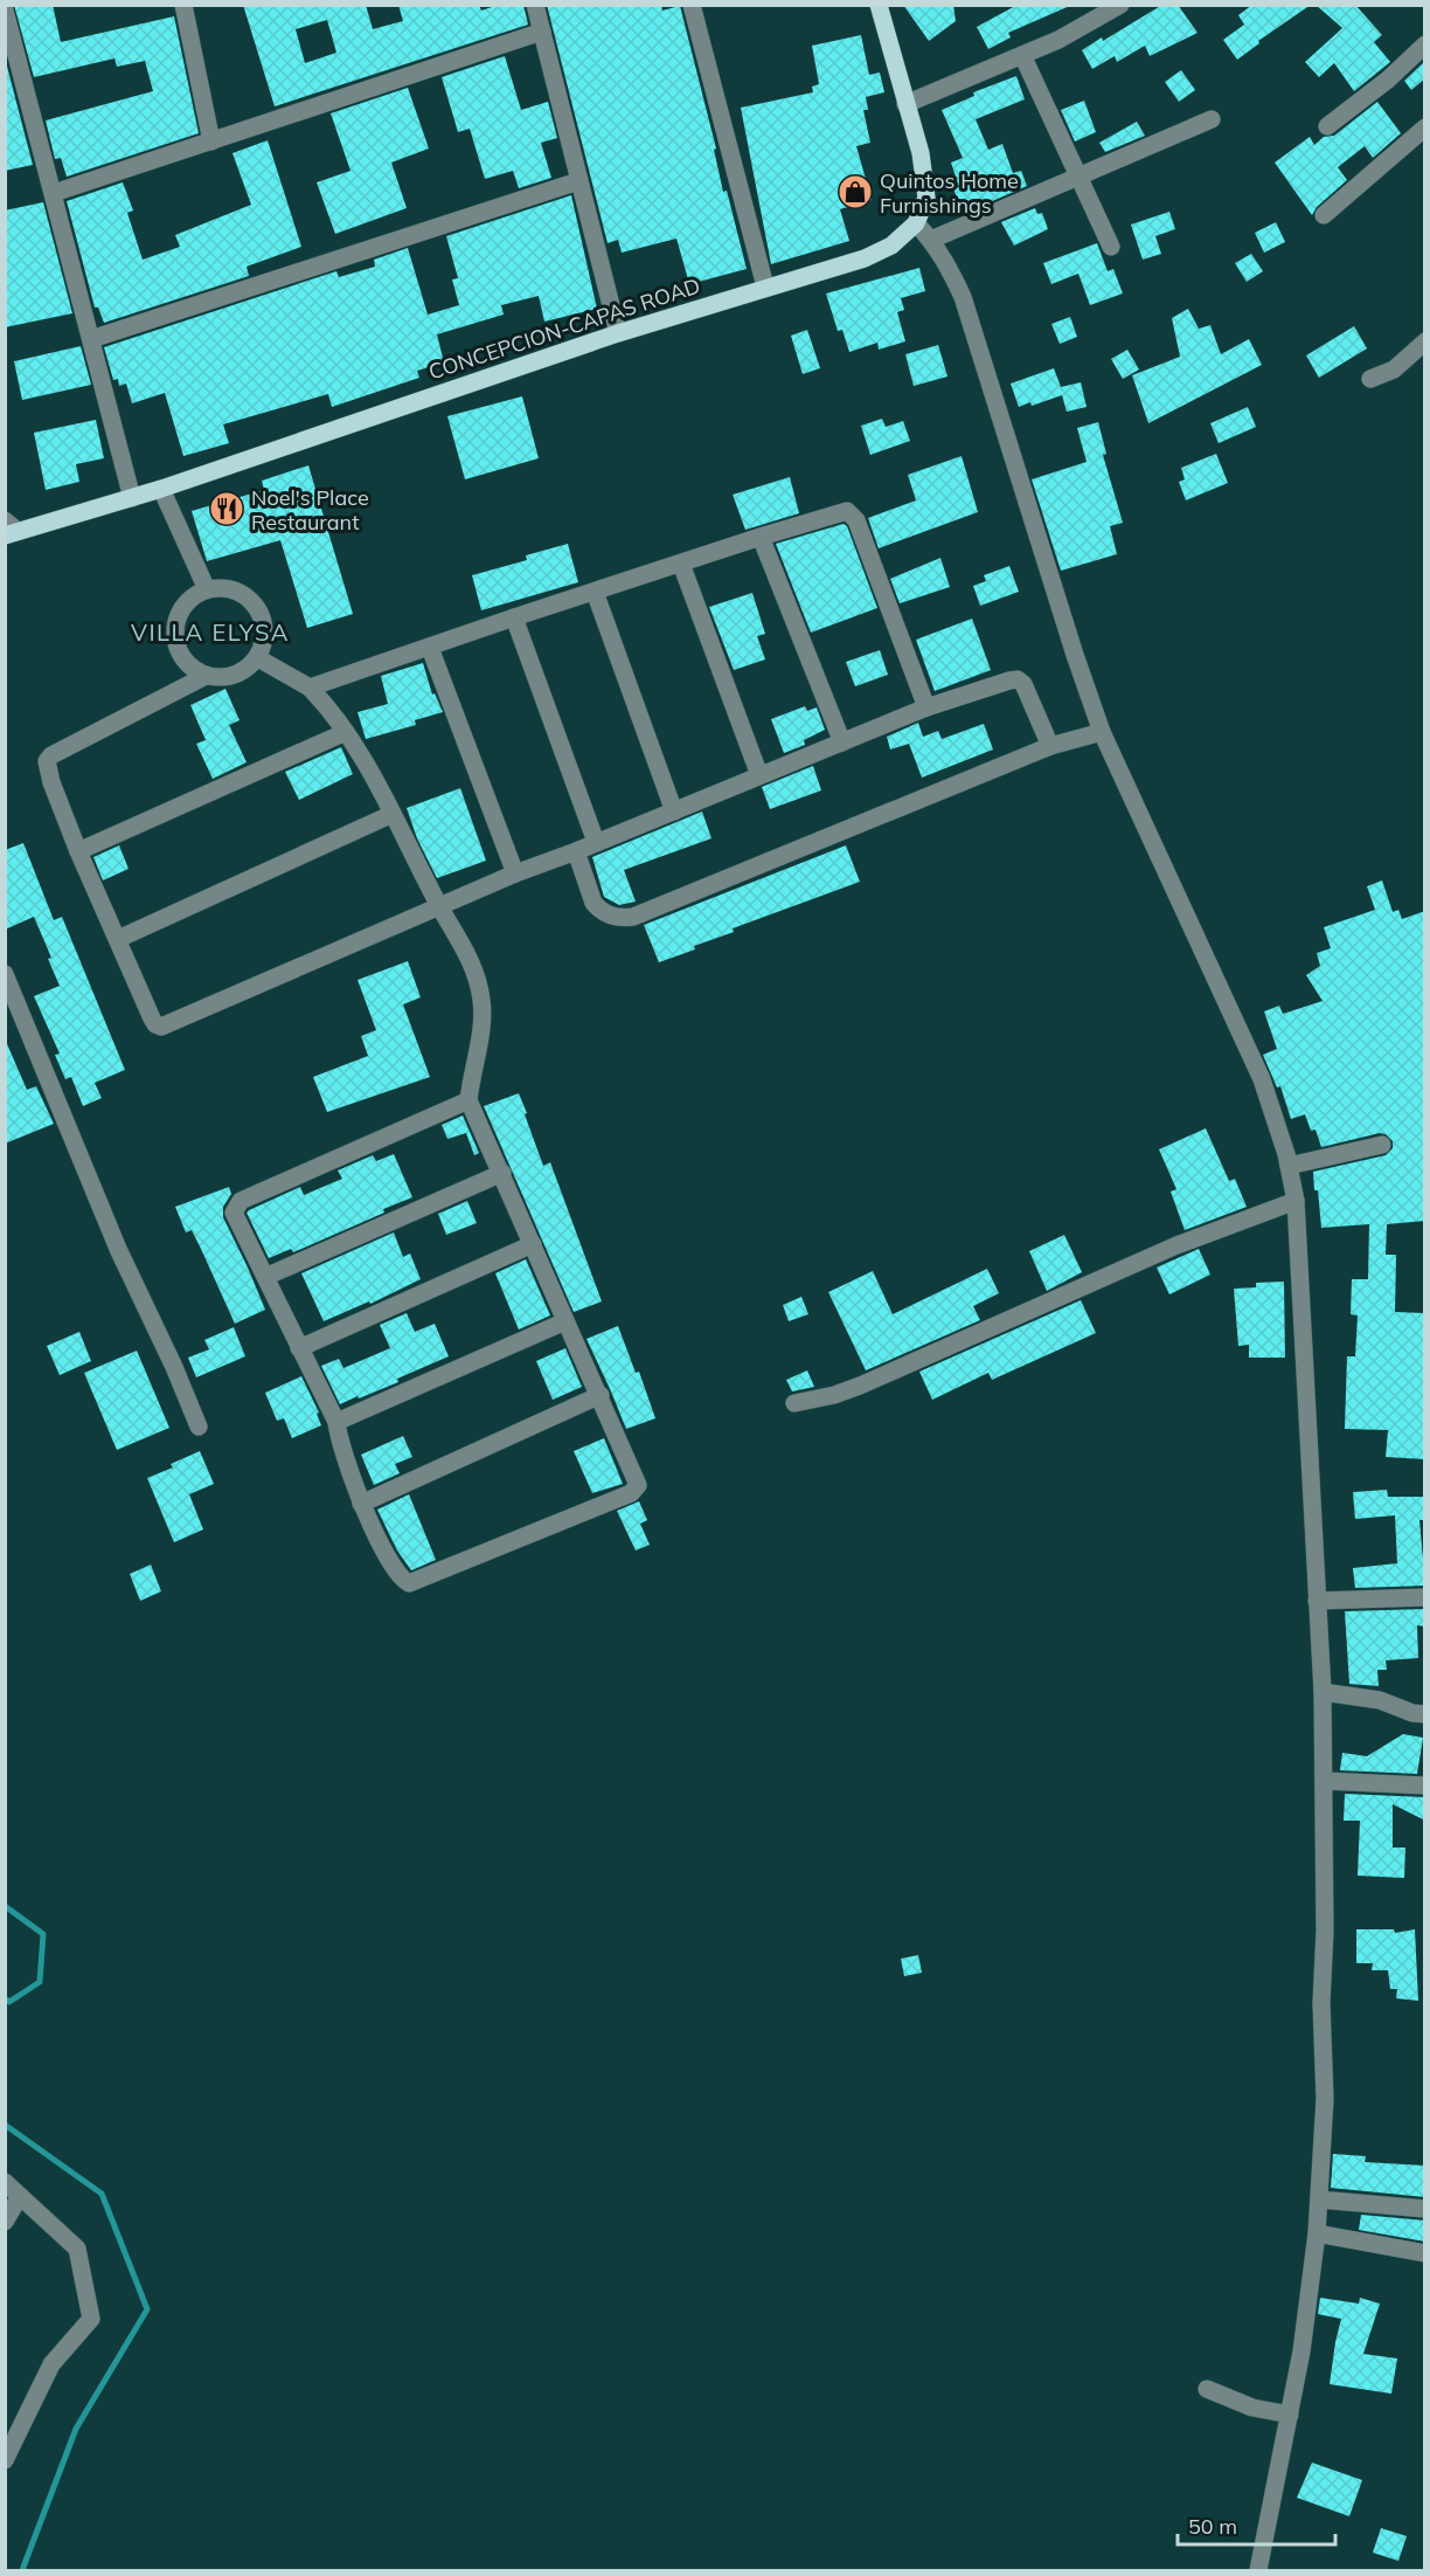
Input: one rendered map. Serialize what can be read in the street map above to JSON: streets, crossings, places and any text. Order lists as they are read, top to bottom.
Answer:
{
  "streets": {
    "main road": ["CONCEPCION-CAPAS ROAD"]
  },
  "districts": ["VILLA ELYSA"],
  "places": {
    "shop": ["Quintos Home Furnishings"],
    "restaurant": ["Noel's Place Restaurant"]
  },
  "scale_bar": "50 m"
}
